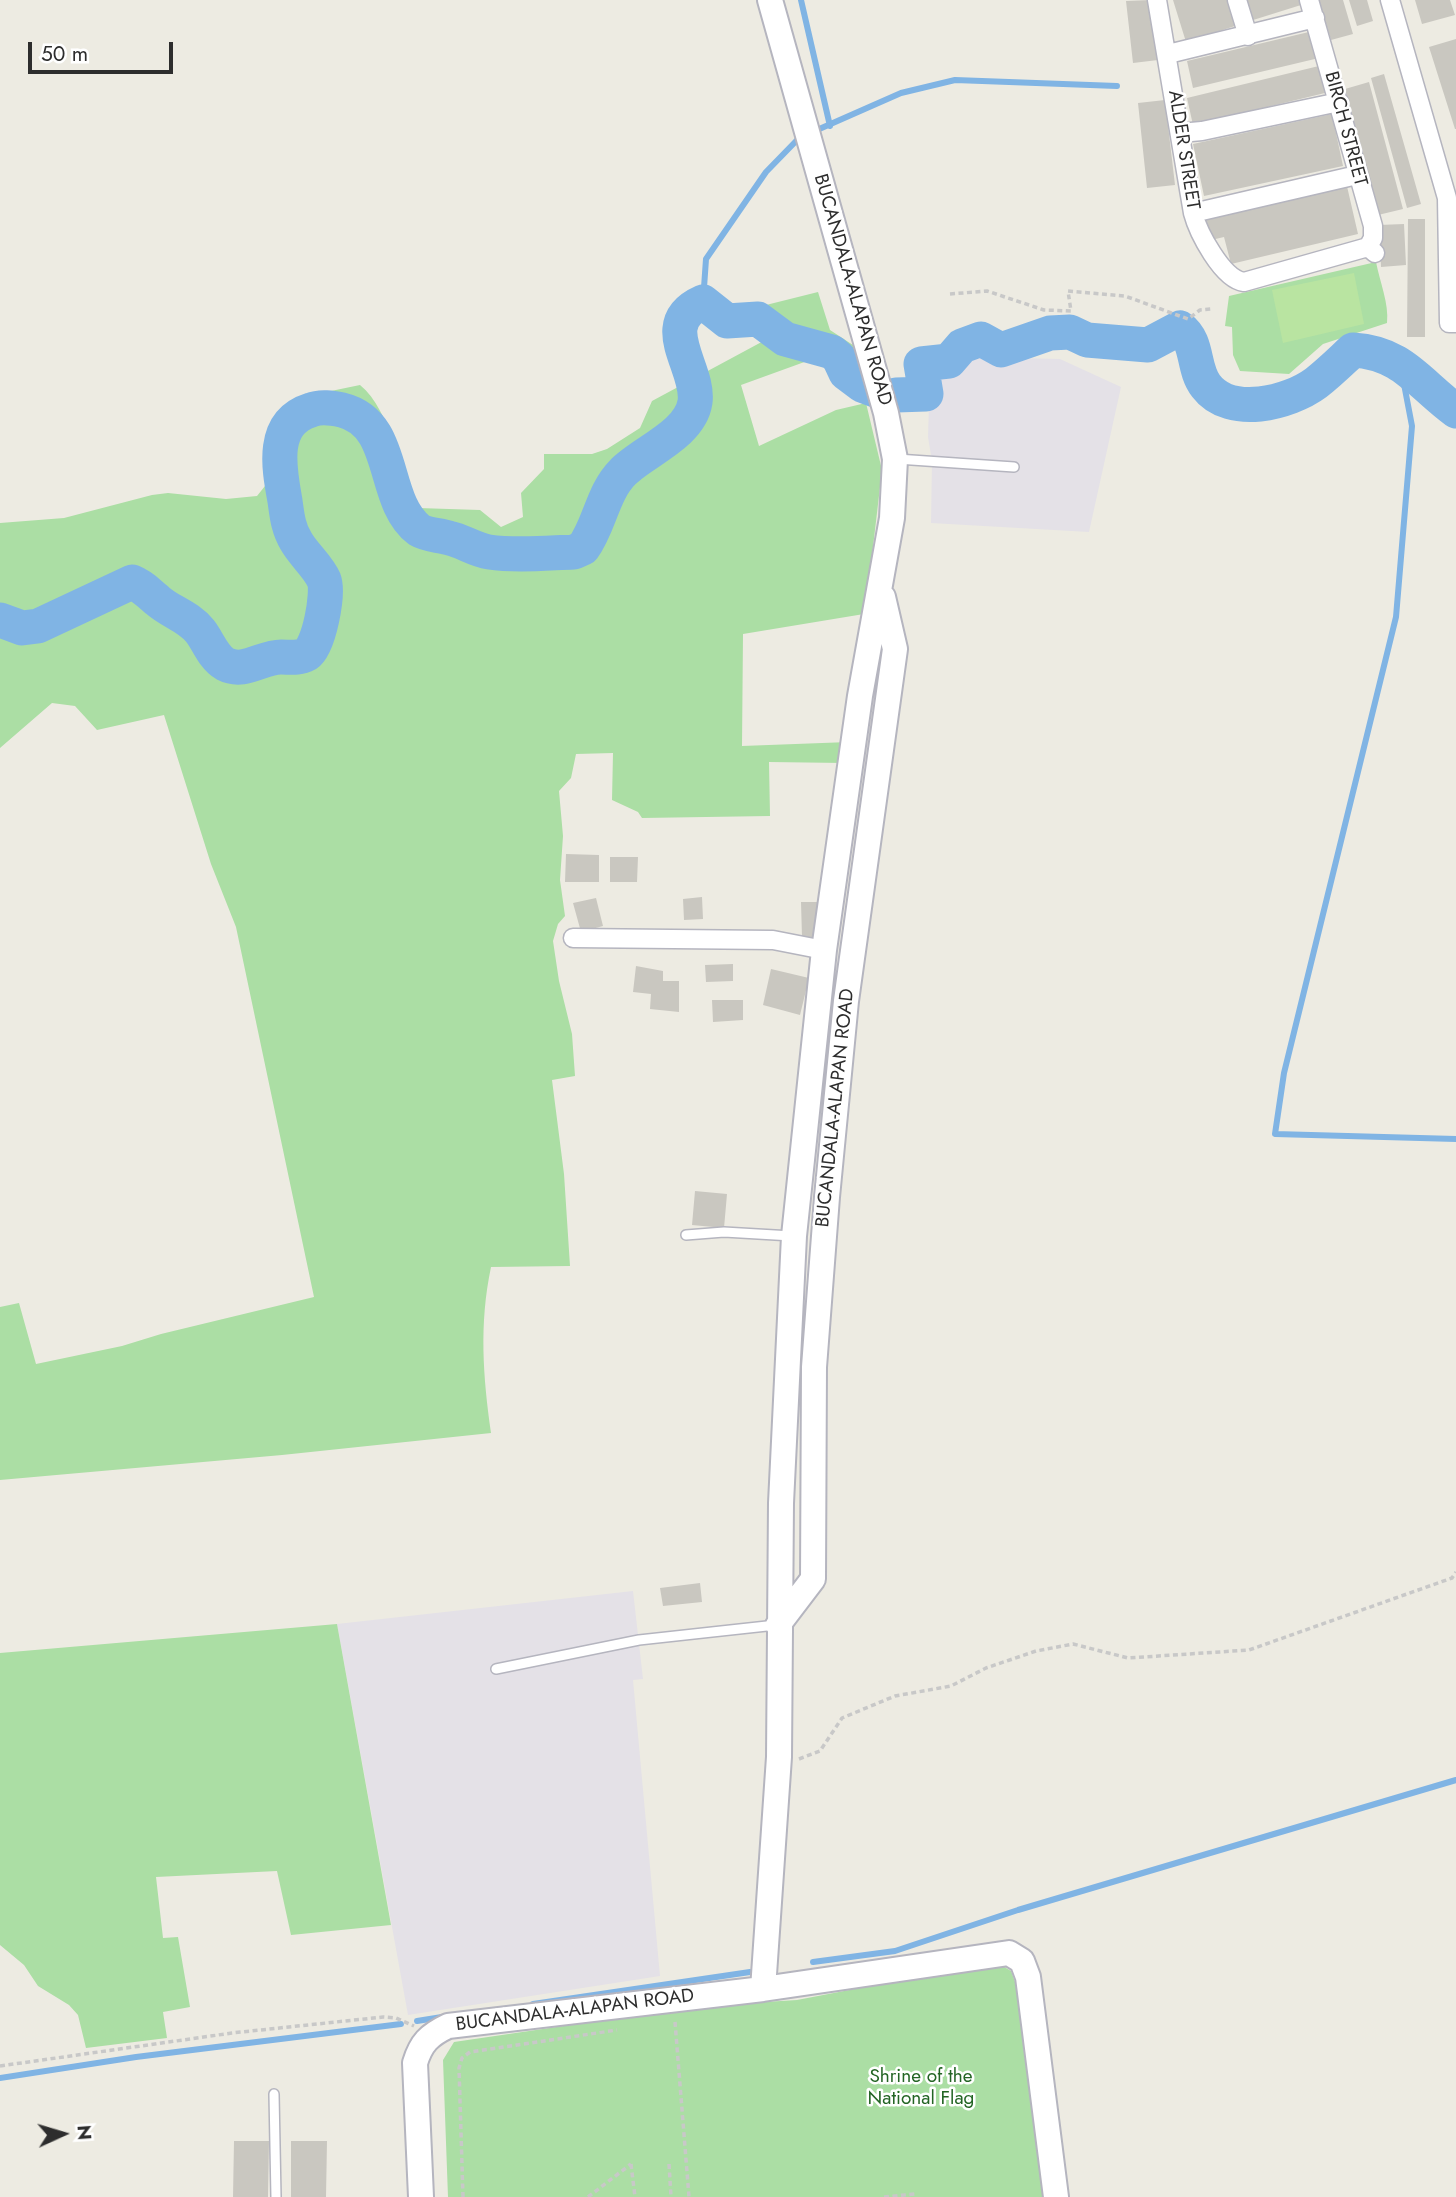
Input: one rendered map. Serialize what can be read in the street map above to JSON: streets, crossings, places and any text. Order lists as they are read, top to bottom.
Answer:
{
  "streets": {
    "main road": ["BUCANDALA-ALAPAN ROAD"],
    "street": ["BIRCH STREET", "ALDER STREET"]
  },
  "crossings": [
    ["BIRCH STREET", "ALDER STREET"]
  ],
  "parks": ["Shrine of the National Flag"],
  "scale_bar": "50 m",
  "north": "right"
}
